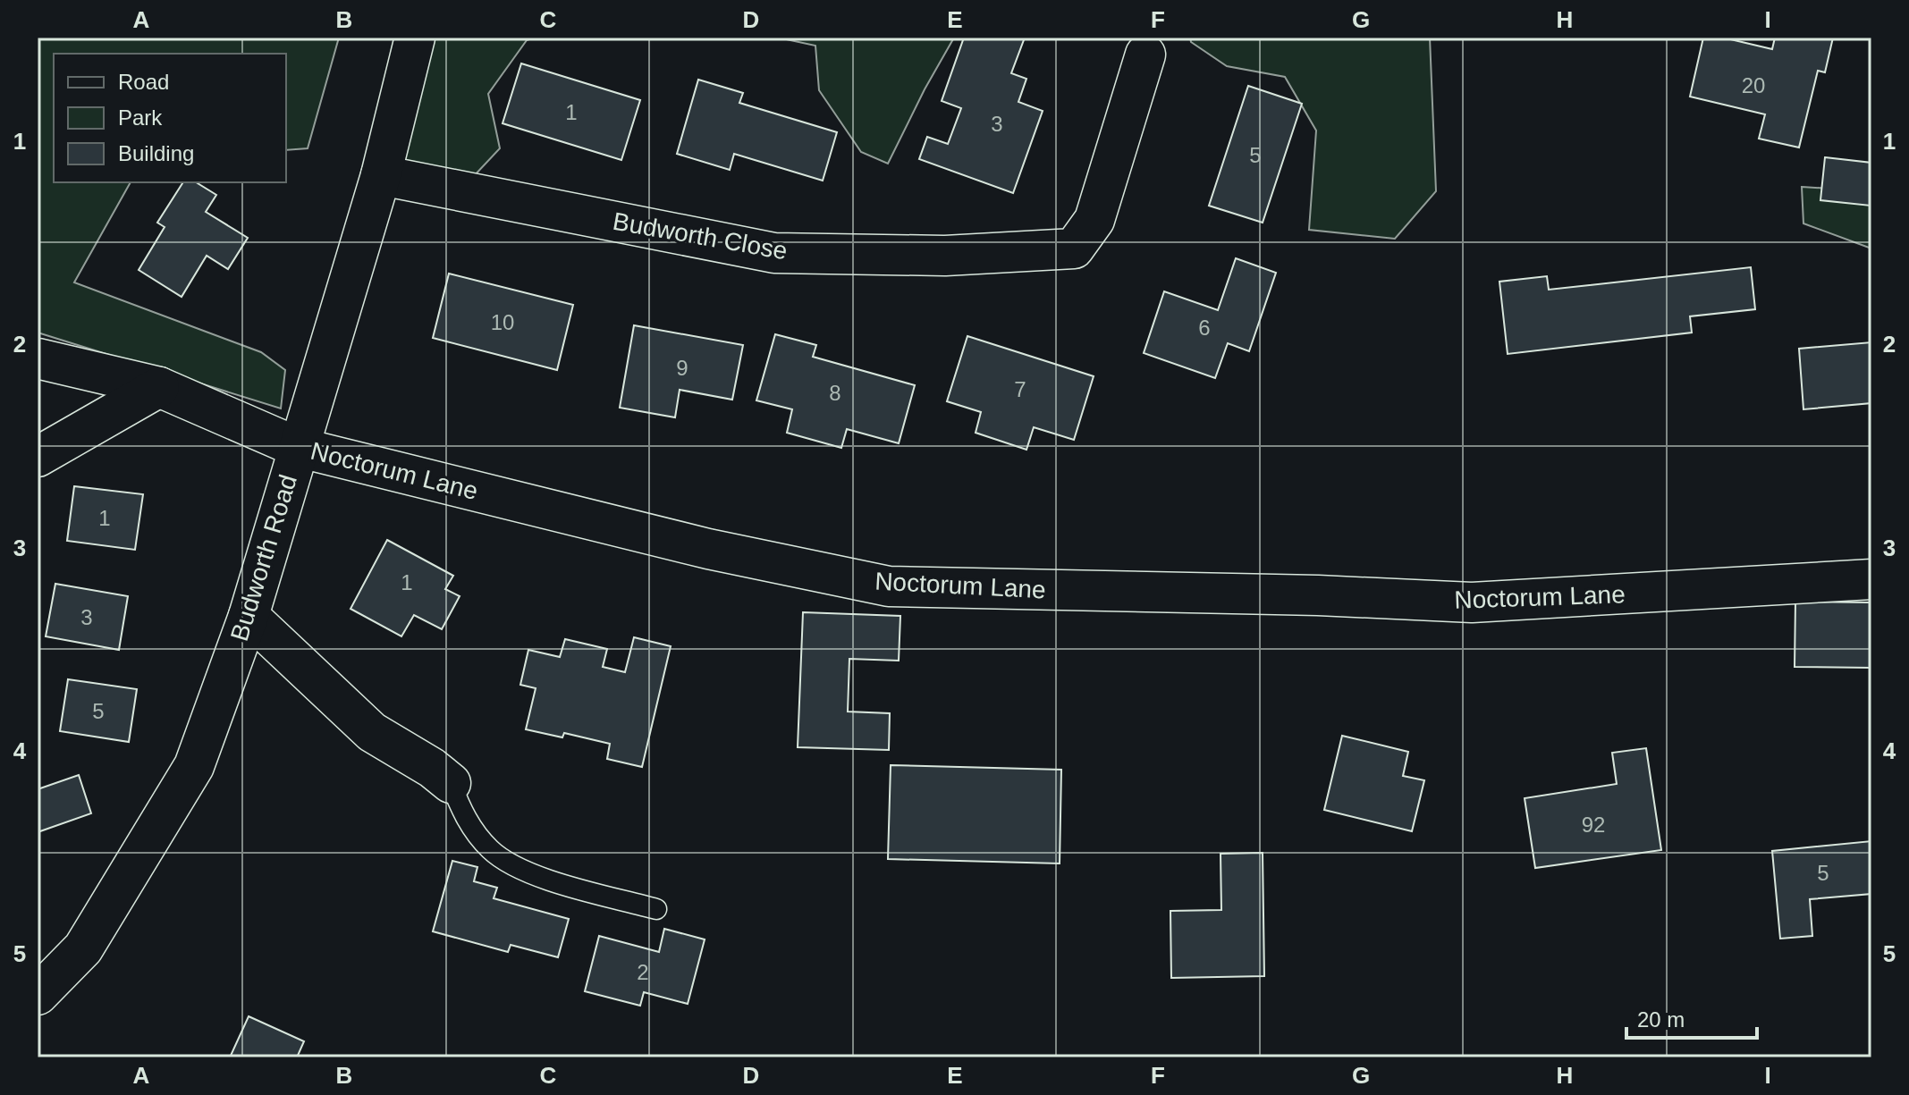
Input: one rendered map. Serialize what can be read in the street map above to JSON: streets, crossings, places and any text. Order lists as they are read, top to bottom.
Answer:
{
  "streets": {
    "street": ["Budworth Close", "Noctorum Lane", "Budworth Road"]
  },
  "crossings": [
    ["Budworth Close", "Budworth Road"],
    ["Noctorum Lane", "Budworth Road"]
  ],
  "house_numbers": [
    "20",
    "1",
    "3",
    "5",
    "10",
    "6",
    "9",
    "7",
    "8",
    "1",
    "1",
    "3",
    "5",
    "92",
    "5",
    "2"
  ],
  "legend": ["Road", "Park", "Building"],
  "scale_bar": "20 m",
  "grid": {
    "columns": [
      "A",
      "B",
      "C",
      "D",
      "E",
      "F",
      "G",
      "H",
      "I"
    ],
    "rows": [
      "1",
      "2",
      "3",
      "4",
      "5"
    ]
  }
}
